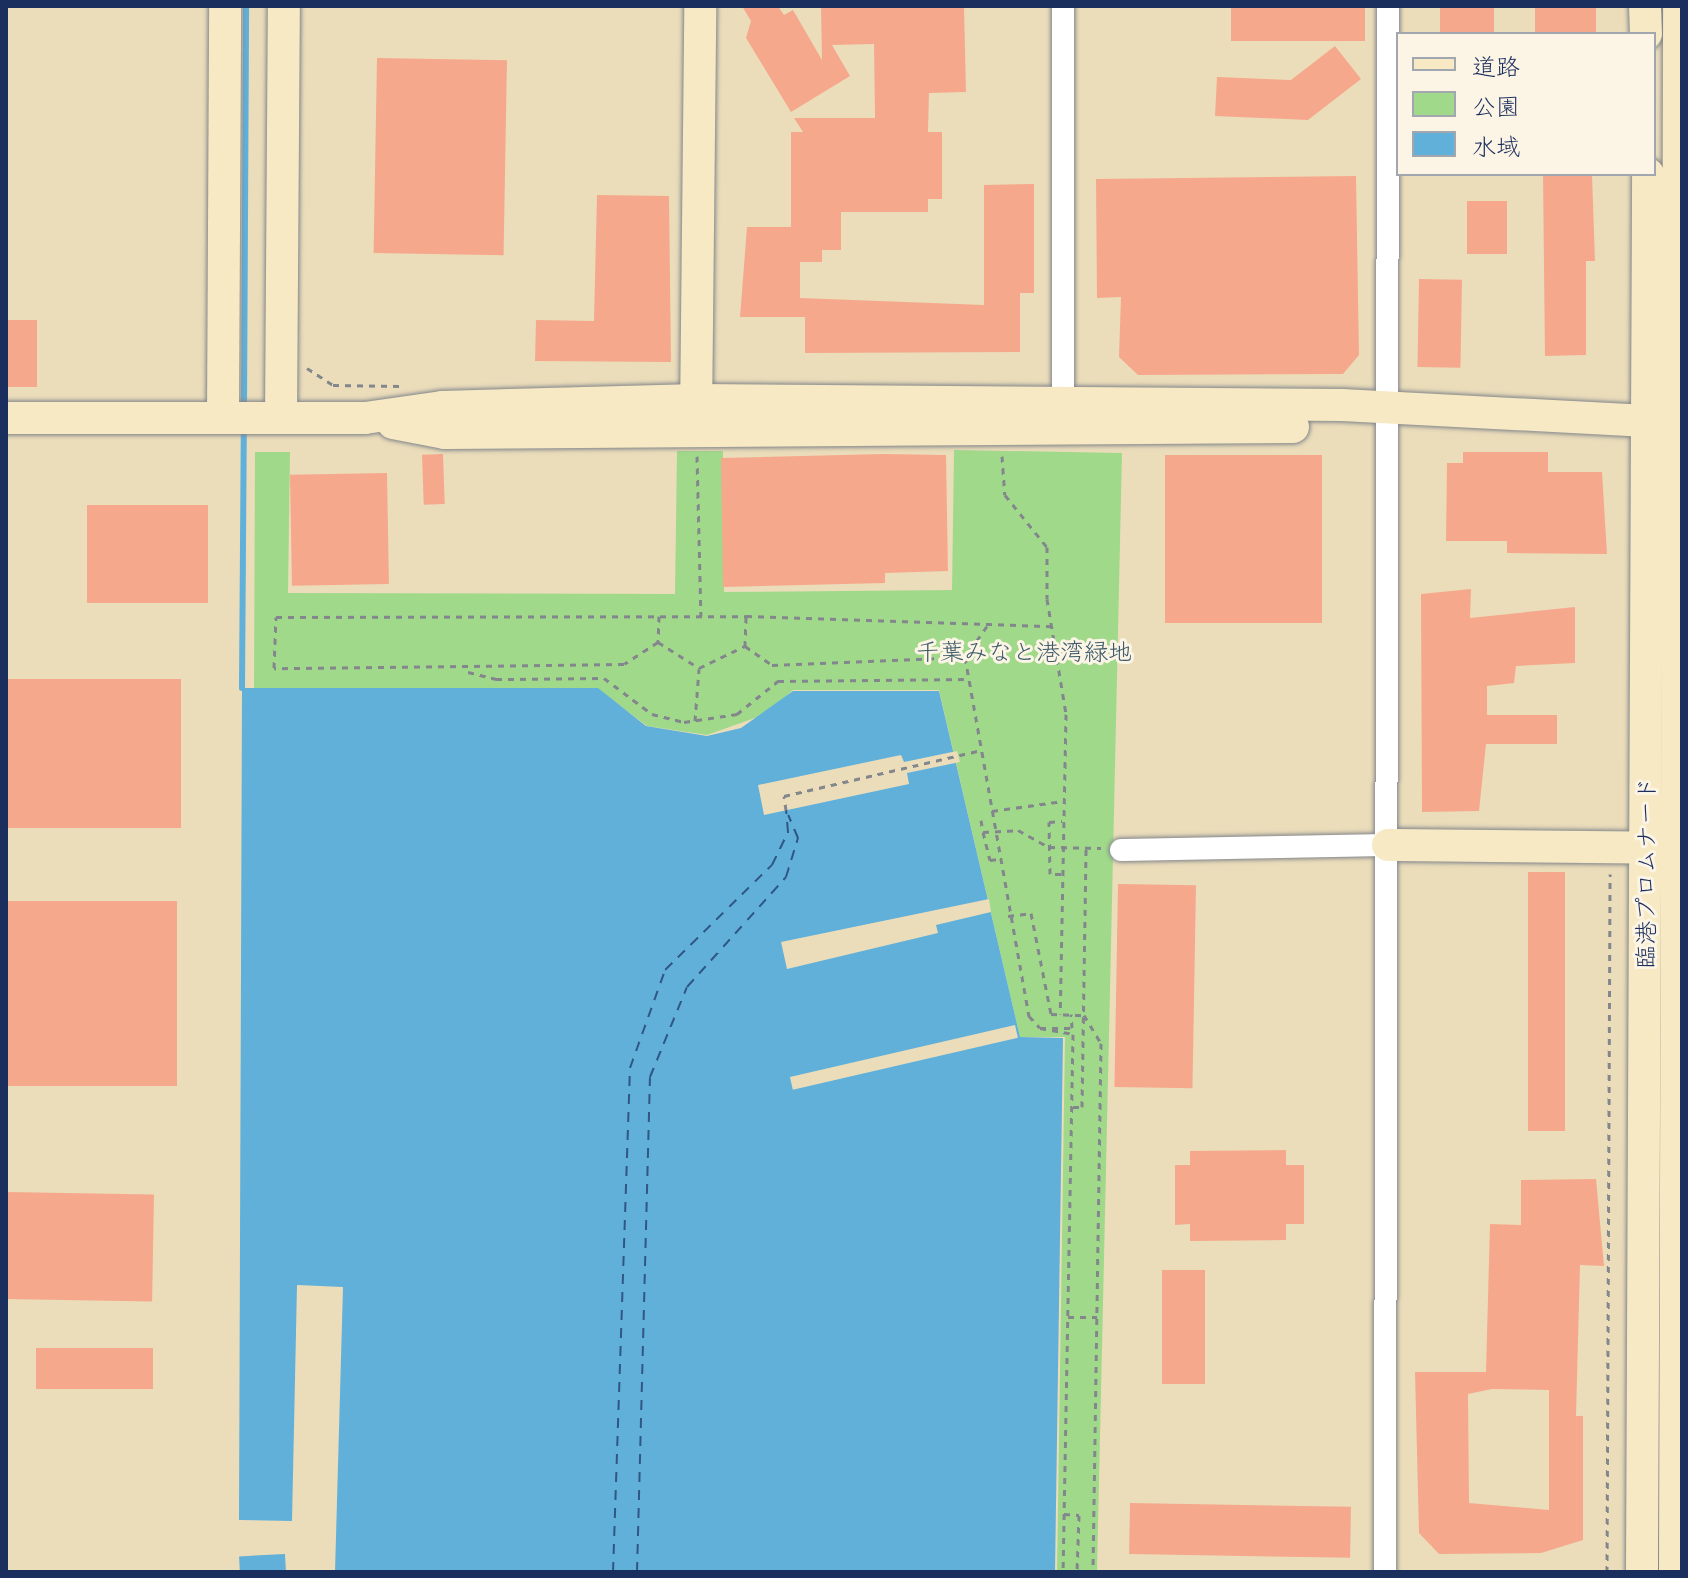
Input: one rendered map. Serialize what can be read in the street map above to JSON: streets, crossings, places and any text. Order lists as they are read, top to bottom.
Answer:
{
  "streets": {
    "street": ["臨港プロムナード"]
  },
  "parks": ["千葉みなと港湾緑地"],
  "legend": ["道路", "公園", "水域"]
}
